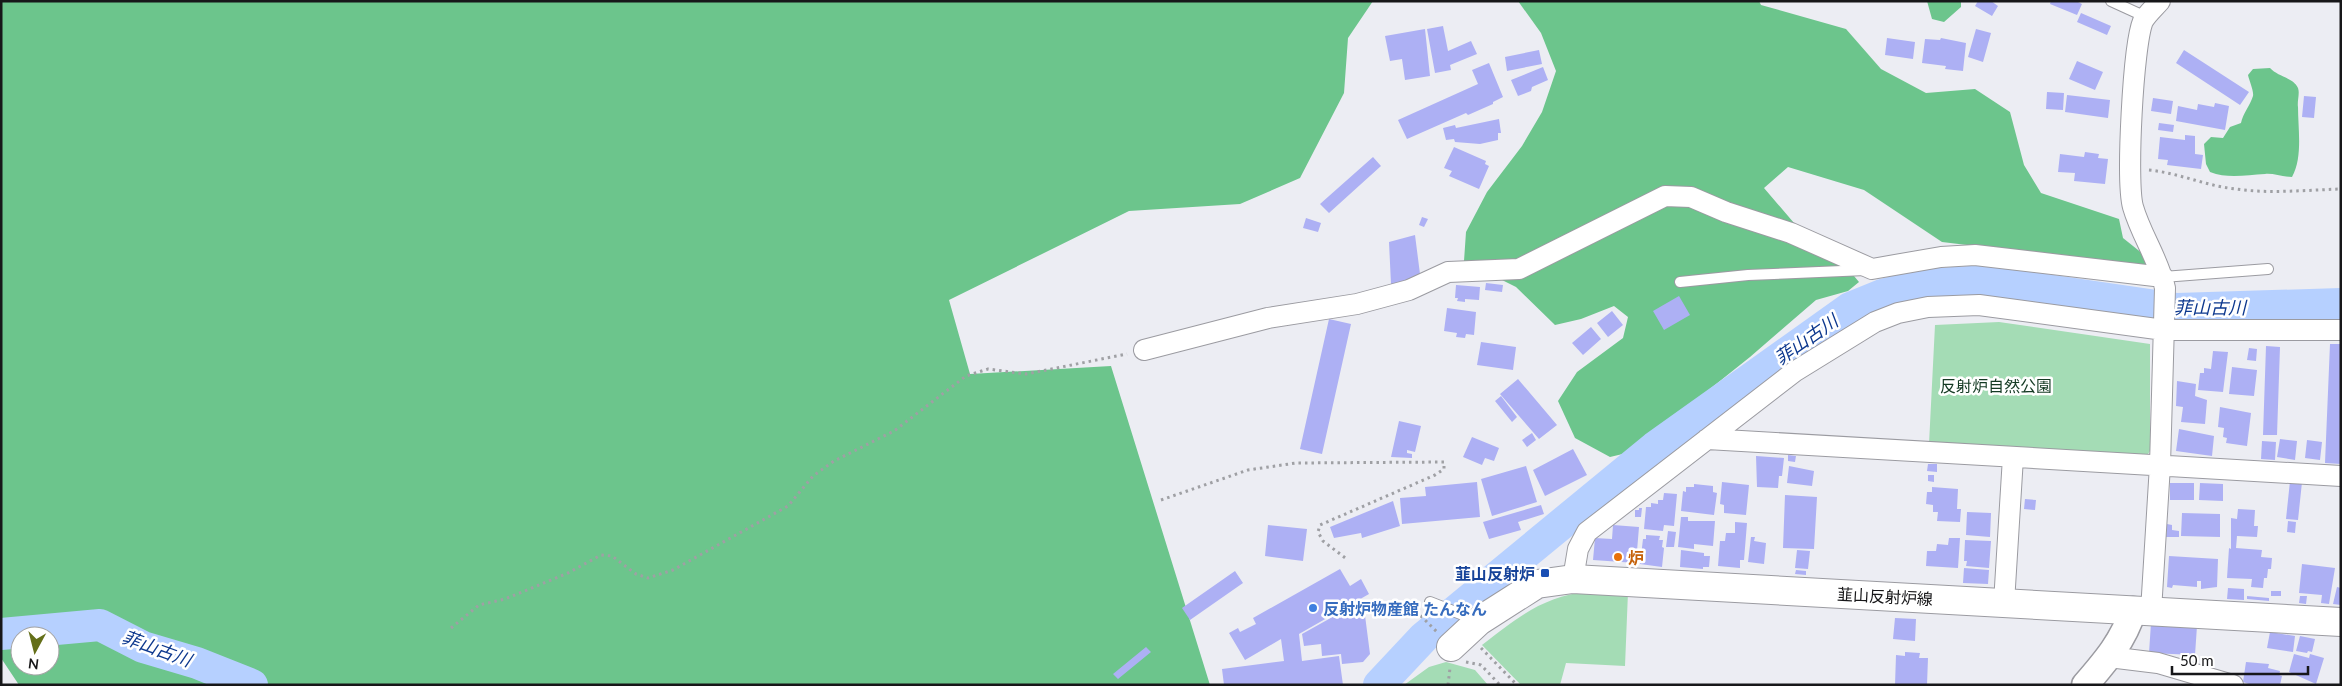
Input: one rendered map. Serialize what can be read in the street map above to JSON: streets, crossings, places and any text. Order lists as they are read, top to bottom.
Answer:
{
  "streets": {
    "main road": ["韮山反射炉線"]
  },
  "water": ["菲山古川"],
  "parks": ["反射炉自然公園"],
  "places": {
    "other": ["炉", "反射炉物産館 たんなん"],
    "transit": ["韮山反射炉"]
  },
  "scale_bar": "50 m",
  "north": "bottom"
}
